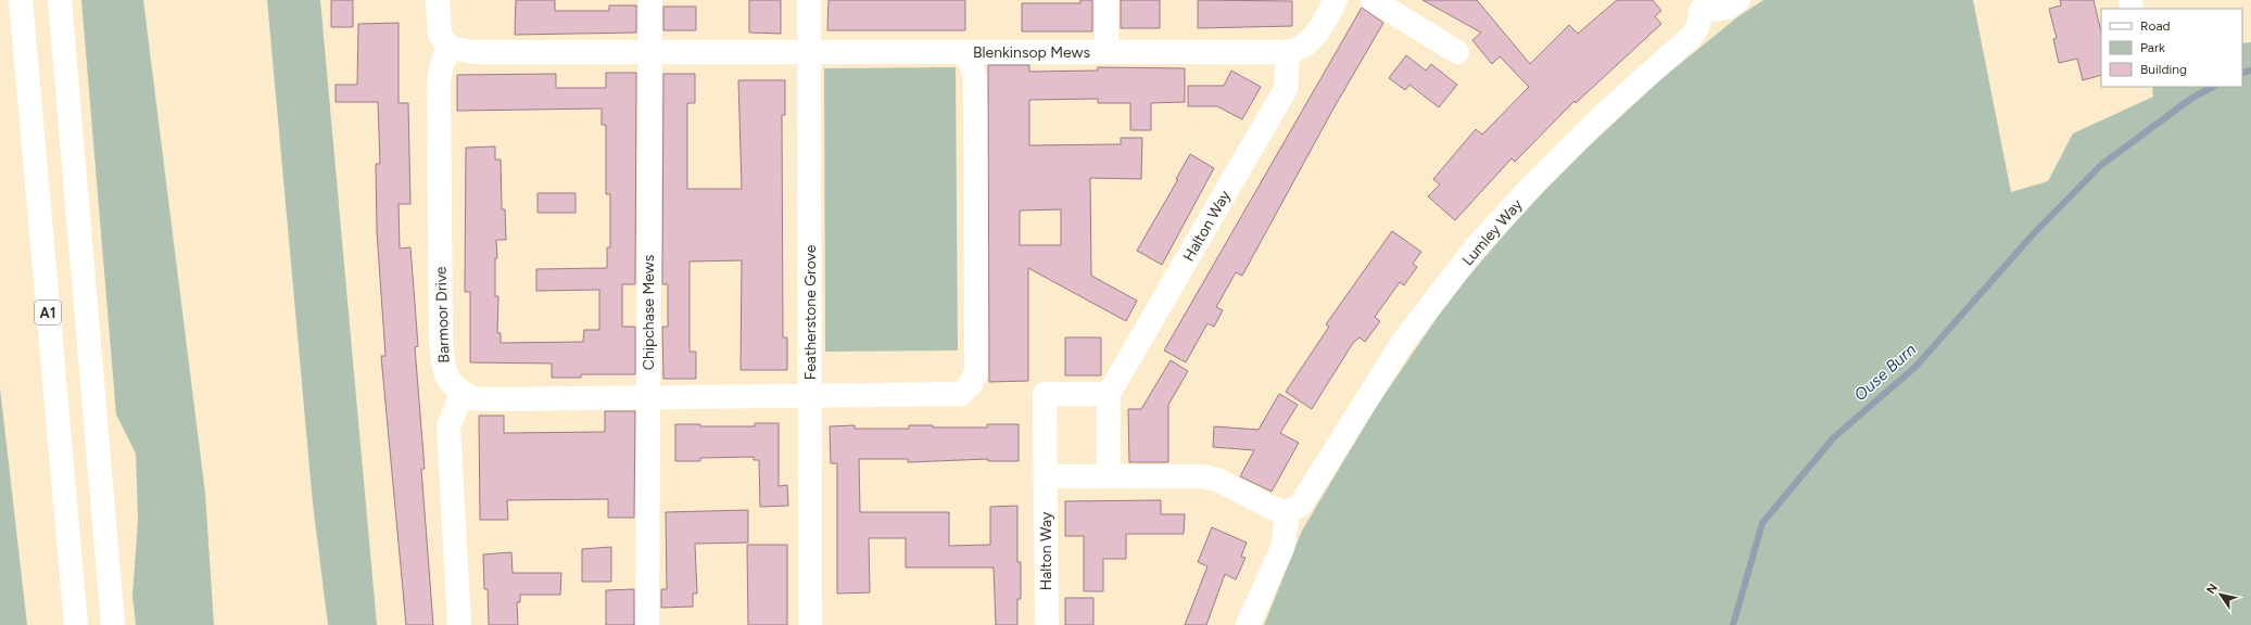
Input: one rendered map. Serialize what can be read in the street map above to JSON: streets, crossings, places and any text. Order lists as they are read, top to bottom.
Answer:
{
  "streets": {
    "main road": [
      "Blenkinsop Mews",
      "Halton Way",
      "Lumley Way",
      "A1",
      "Chipchase Mews",
      "Featherstone Grove",
      "Barmoor Drive"
    ]
  },
  "crossings": [
    ["Blenkinsop Mews", "Halton Way"],
    ["Blenkinsop Mews", "Chipchase Mews"],
    ["Blenkinsop Mews", "Featherstone Grove"],
    ["Blenkinsop Mews", "Barmoor Drive"]
  ],
  "water": ["Ouse Burn"],
  "legend": ["Road", "Park", "Building"],
  "north": "top left"
}
